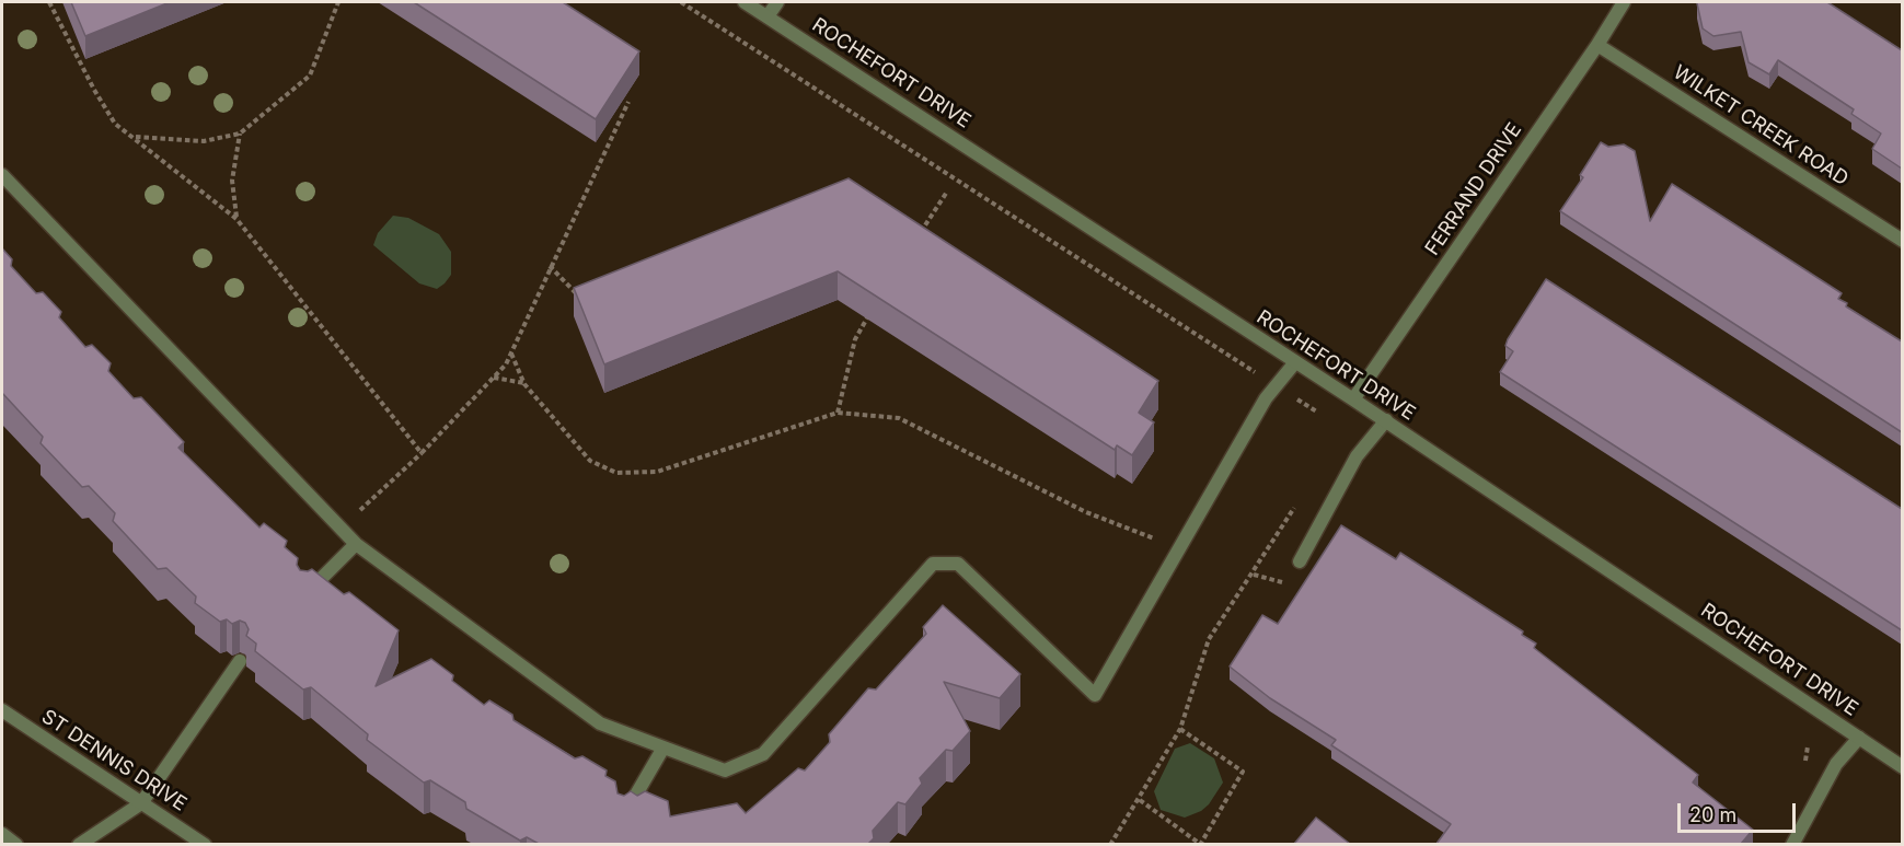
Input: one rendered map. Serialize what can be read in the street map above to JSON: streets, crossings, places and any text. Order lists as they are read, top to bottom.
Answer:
{
  "streets": {
    "street": [
      "ROCHEFORT DRIVE",
      "WILKET CREEK ROAD",
      "FERRAND DRIVE",
      "ST DENNIS DRIVE"
    ]
  },
  "crossings": [
    ["ROCHEFORT DRIVE", "FERRAND DRIVE"],
    ["WILKET CREEK ROAD", "FERRAND DRIVE"]
  ],
  "scale_bar": "20 m"
}
